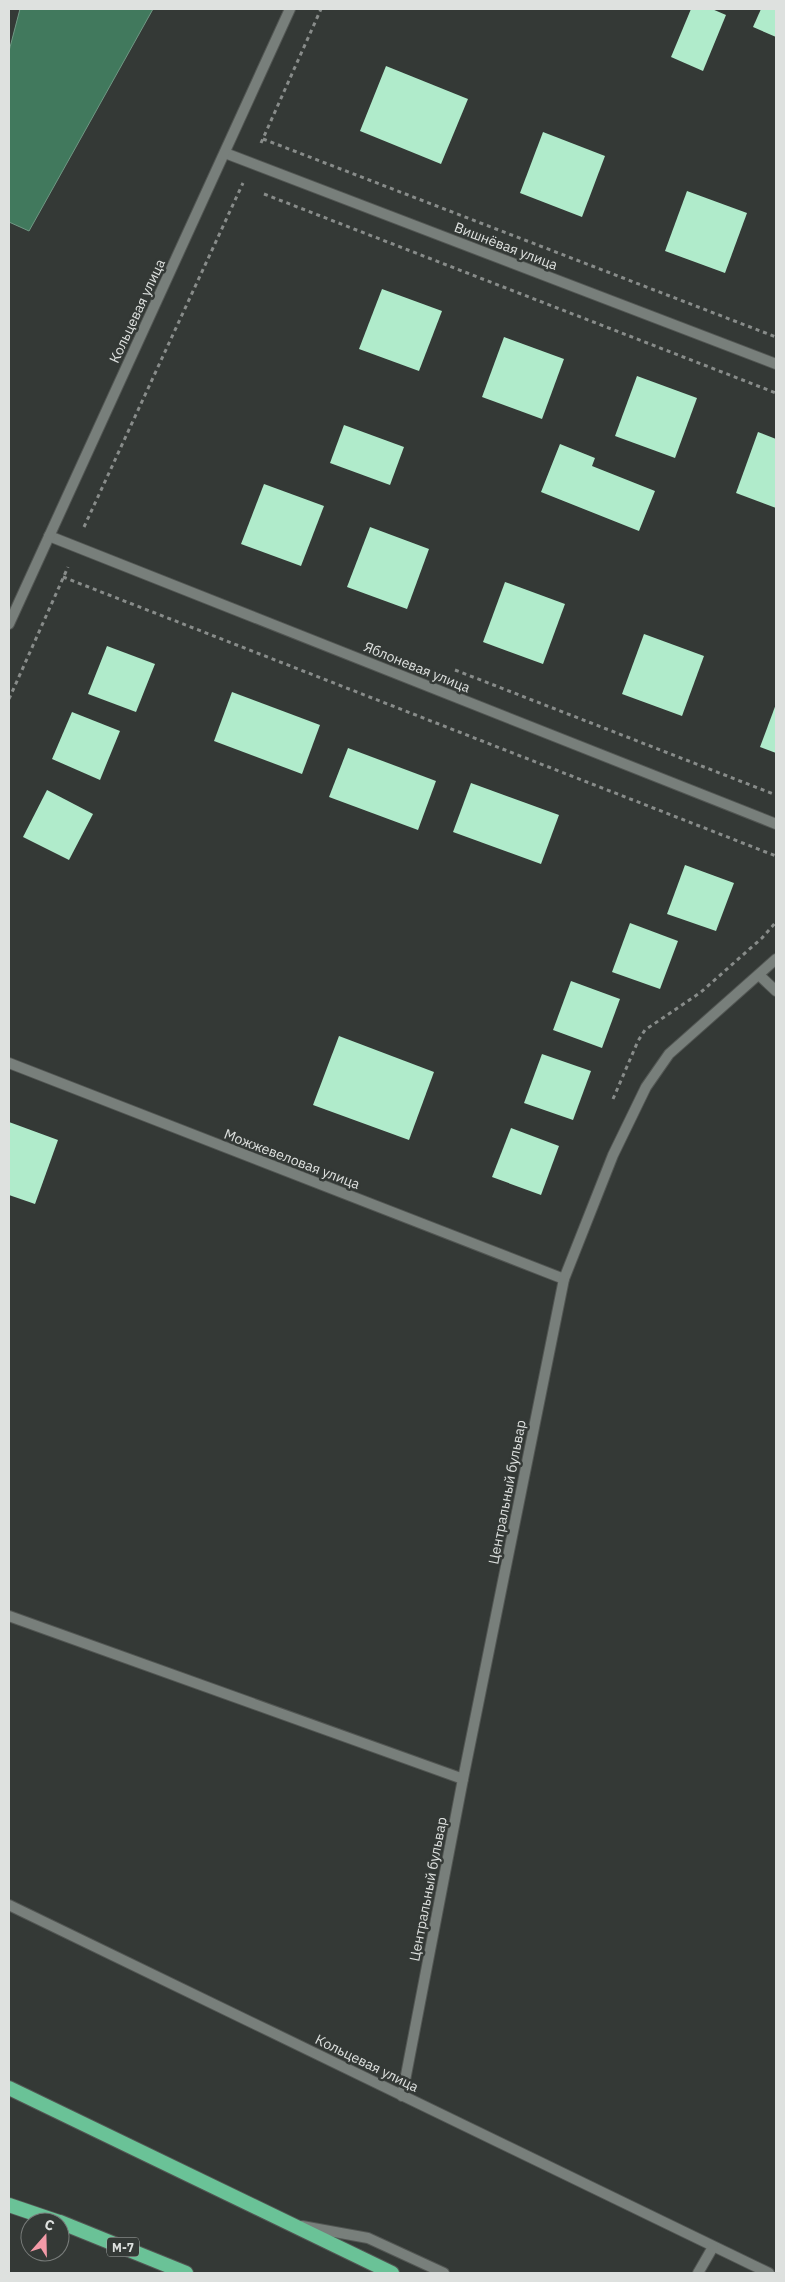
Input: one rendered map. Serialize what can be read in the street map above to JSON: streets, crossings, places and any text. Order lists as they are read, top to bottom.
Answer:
{
  "streets": {
    "highway": ["М-7"],
    "street": [
      "Вишнёвая улица",
      "Кольцевая улица",
      "Яблоневая улица",
      "Можжевеловая улица",
      "Центральный бульвар"
    ]
  },
  "crossings": [
    ["Вишнёвая улица", "Кольцевая улица"],
    ["Кольцевая улица", "Яблоневая улица"],
    ["Кольцевая улица", "Центральный бульвар"],
    ["Можжевеловая улица", "Центральный бульвар"]
  ],
  "north": "top"
}
